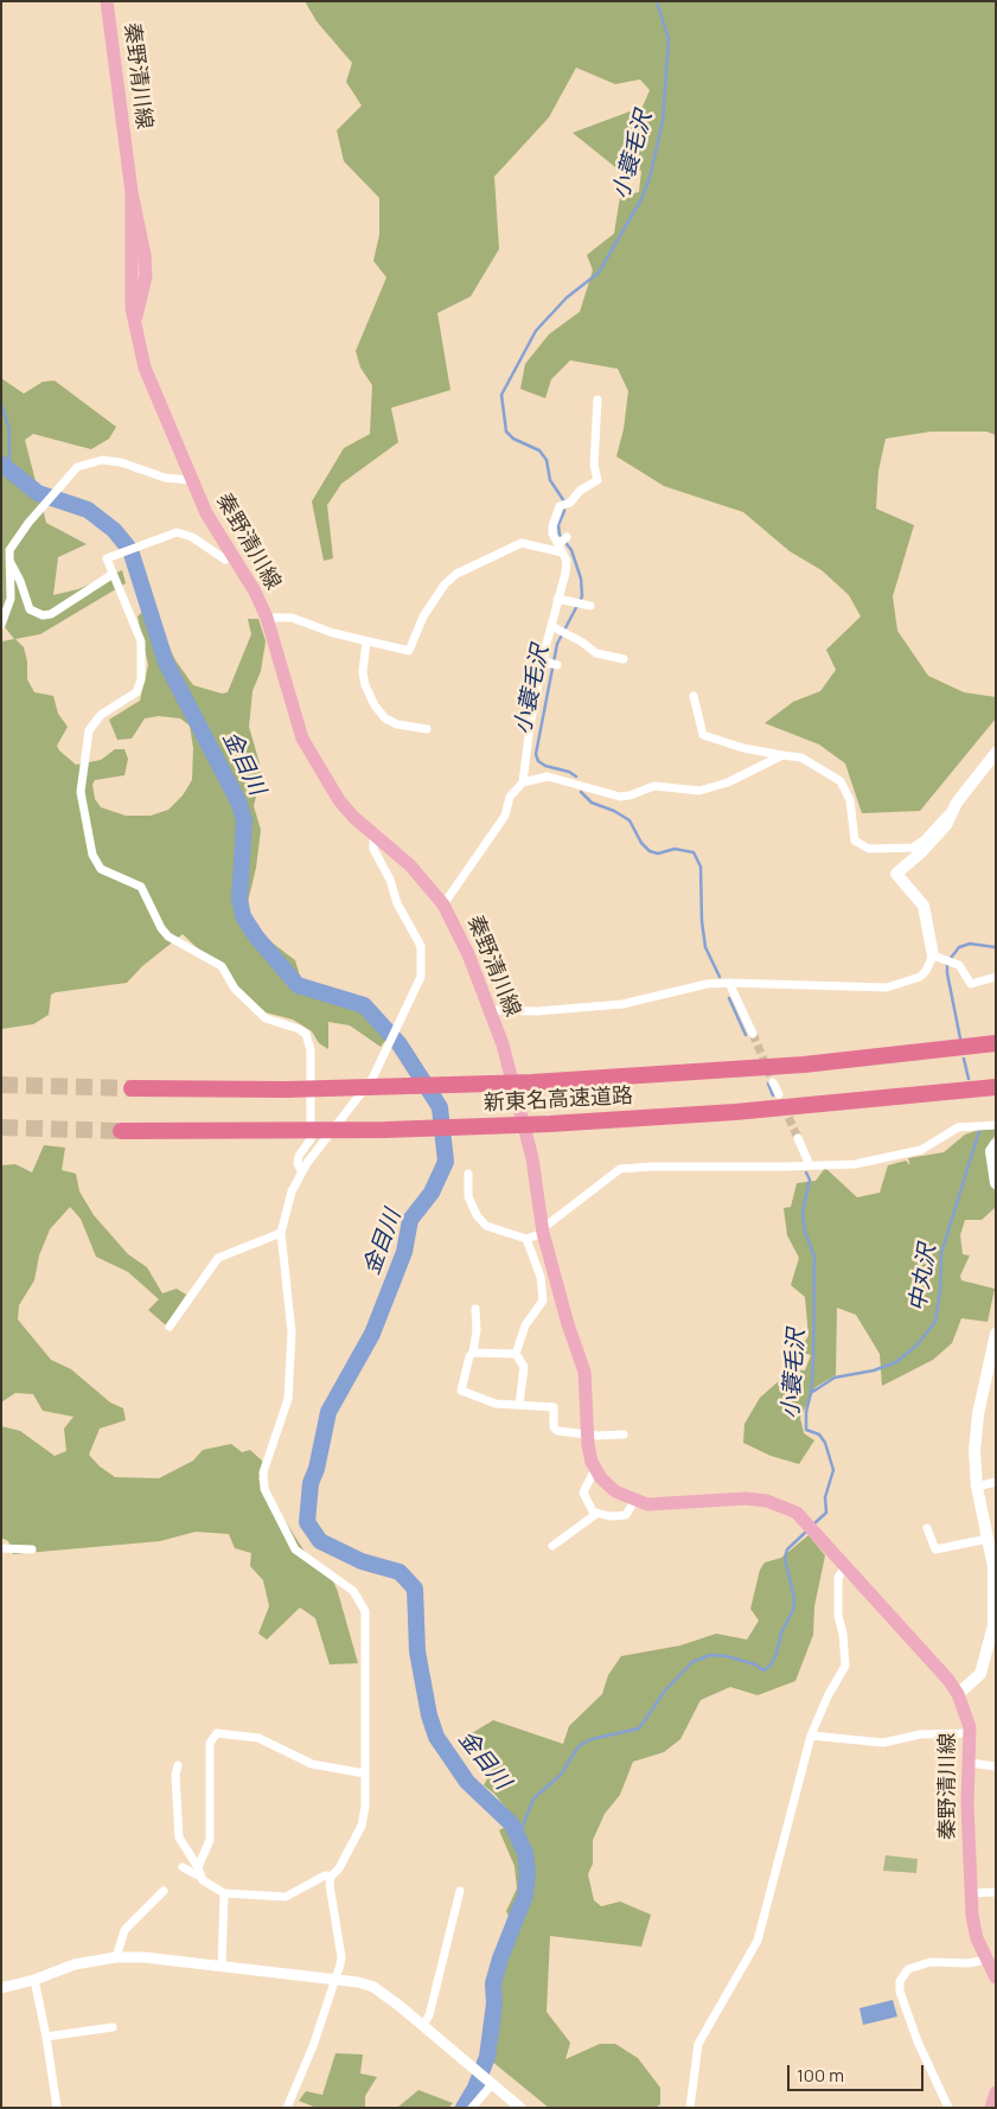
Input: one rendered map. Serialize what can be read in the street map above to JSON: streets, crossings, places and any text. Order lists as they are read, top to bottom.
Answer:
{
  "streets": {
    "highway": ["新東名高速道路"],
    "main road": ["秦野清川線"]
  },
  "water": ["小蓑毛沢", "金目川", "中丸沢"],
  "scale_bar": "100 m"
}
